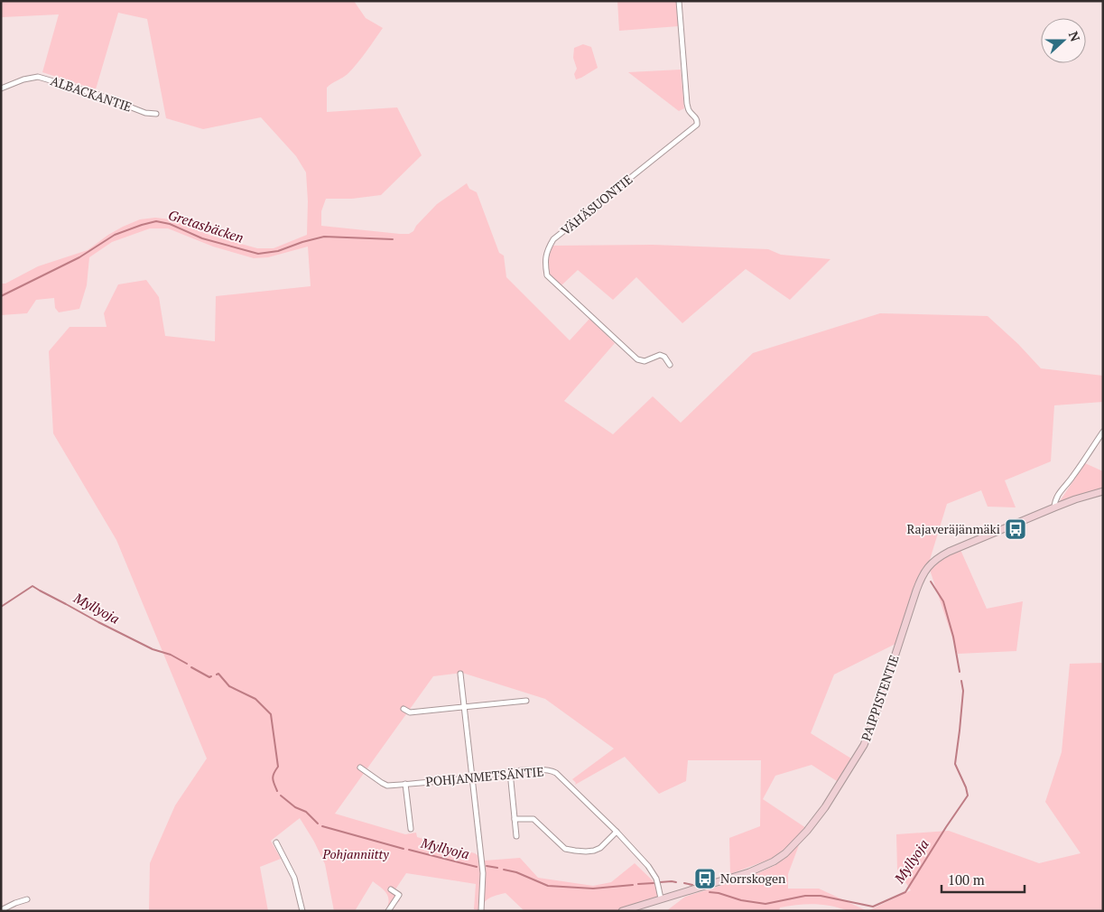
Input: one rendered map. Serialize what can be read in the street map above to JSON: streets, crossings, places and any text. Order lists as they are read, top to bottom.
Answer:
{
  "streets": {
    "street": [
      "ALBACKANTIE",
      "VÄHÄSUONTIE",
      "PAIPPISTENTIE",
      "POHJANMETSÄNTIE"
    ]
  },
  "crossings": [
    ["PAIPPISTENTIE", "POHJANMETSÄNTIE"]
  ],
  "water": ["Gretasbäcken", "Myllyoja"],
  "parks": ["Pohjanniitty"],
  "places": {
    "bus stop": ["Rajaveräjänmäki", "Norrskogen"]
  },
  "scale_bar": "100 m",
  "north": "right"
}
